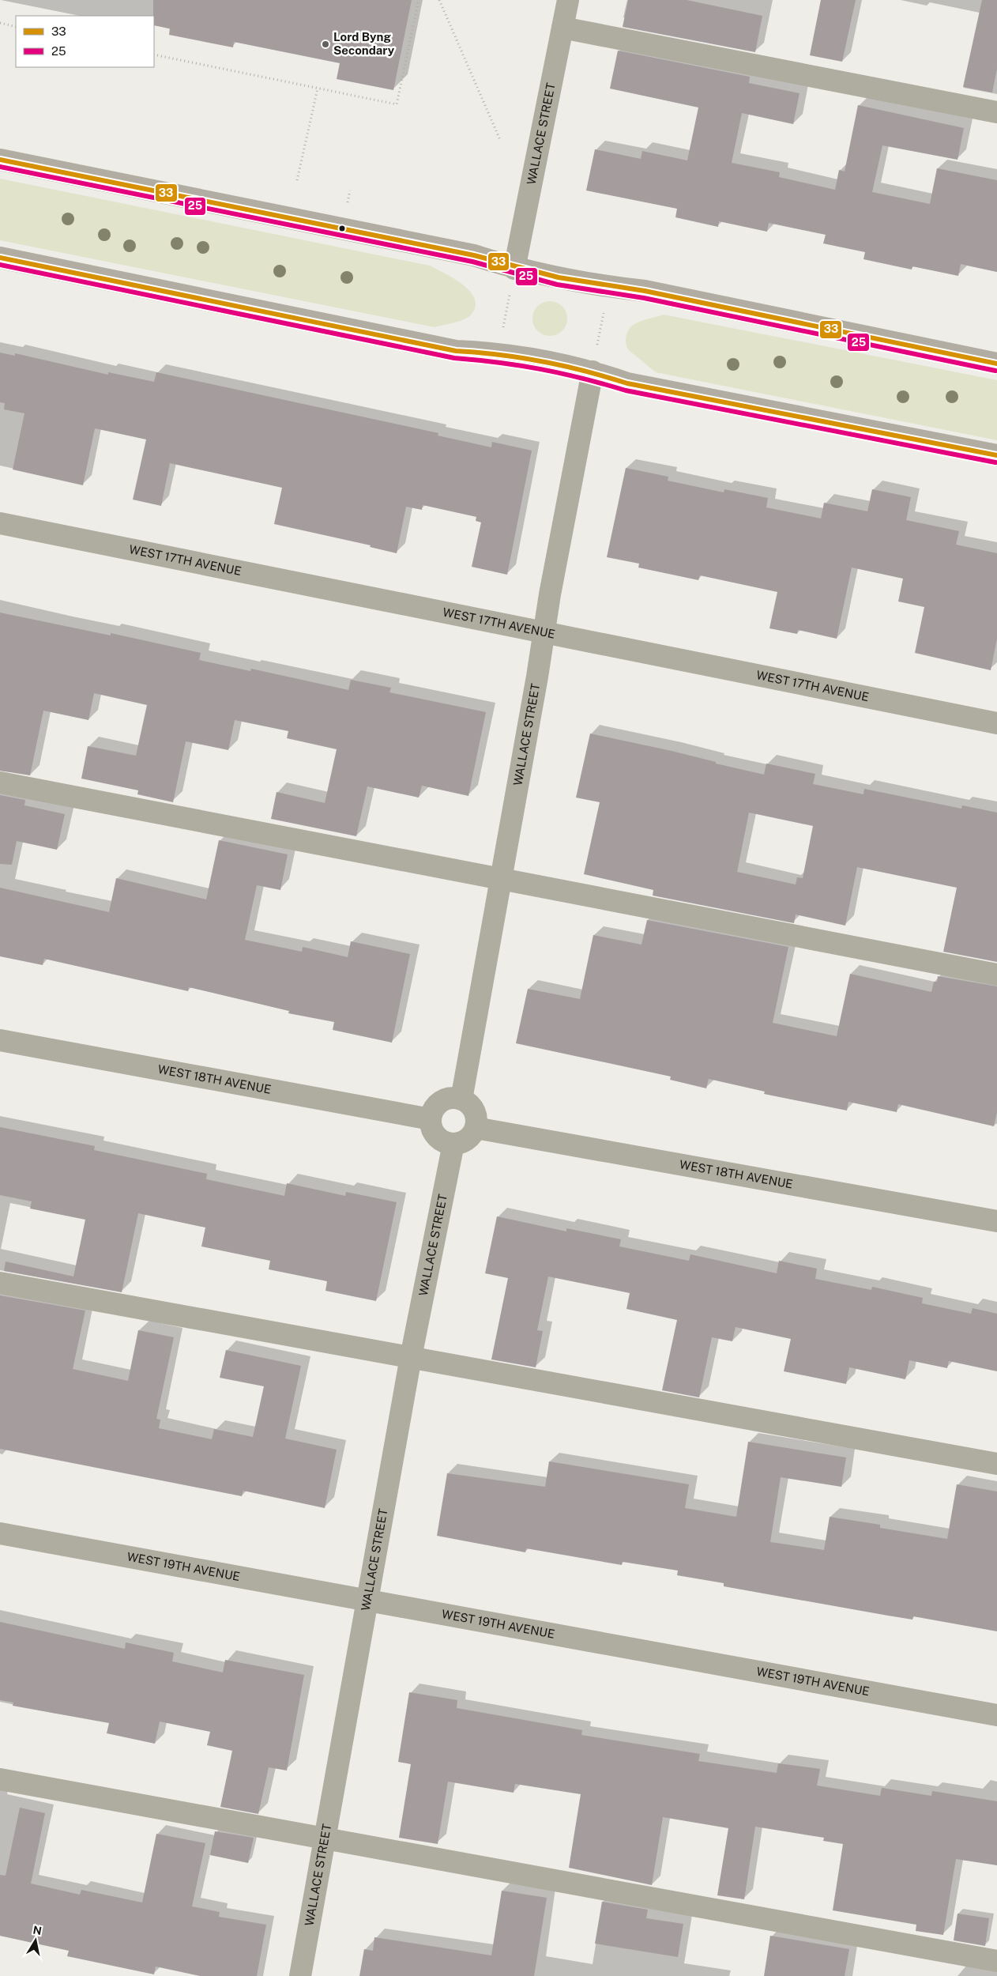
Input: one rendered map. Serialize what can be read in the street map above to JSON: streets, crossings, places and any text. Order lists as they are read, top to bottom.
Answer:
{
  "streets": {
    "street": [
      "WALLACE STREET",
      "WEST 17TH AVENUE",
      "WEST 18TH AVENUE",
      "WEST 19TH AVENUE"
    ]
  },
  "crossings": [
    ["WALLACE STREET", "WEST 17TH AVENUE"],
    ["WALLACE STREET", "WEST 18TH AVENUE"],
    ["WALLACE STREET", "WEST 19TH AVENUE"]
  ],
  "places": ["Lord Byng Secondary"],
  "lines": ["transit line 33", "transit line 25"],
  "legend": ["33", "25"],
  "north": "top"
}
